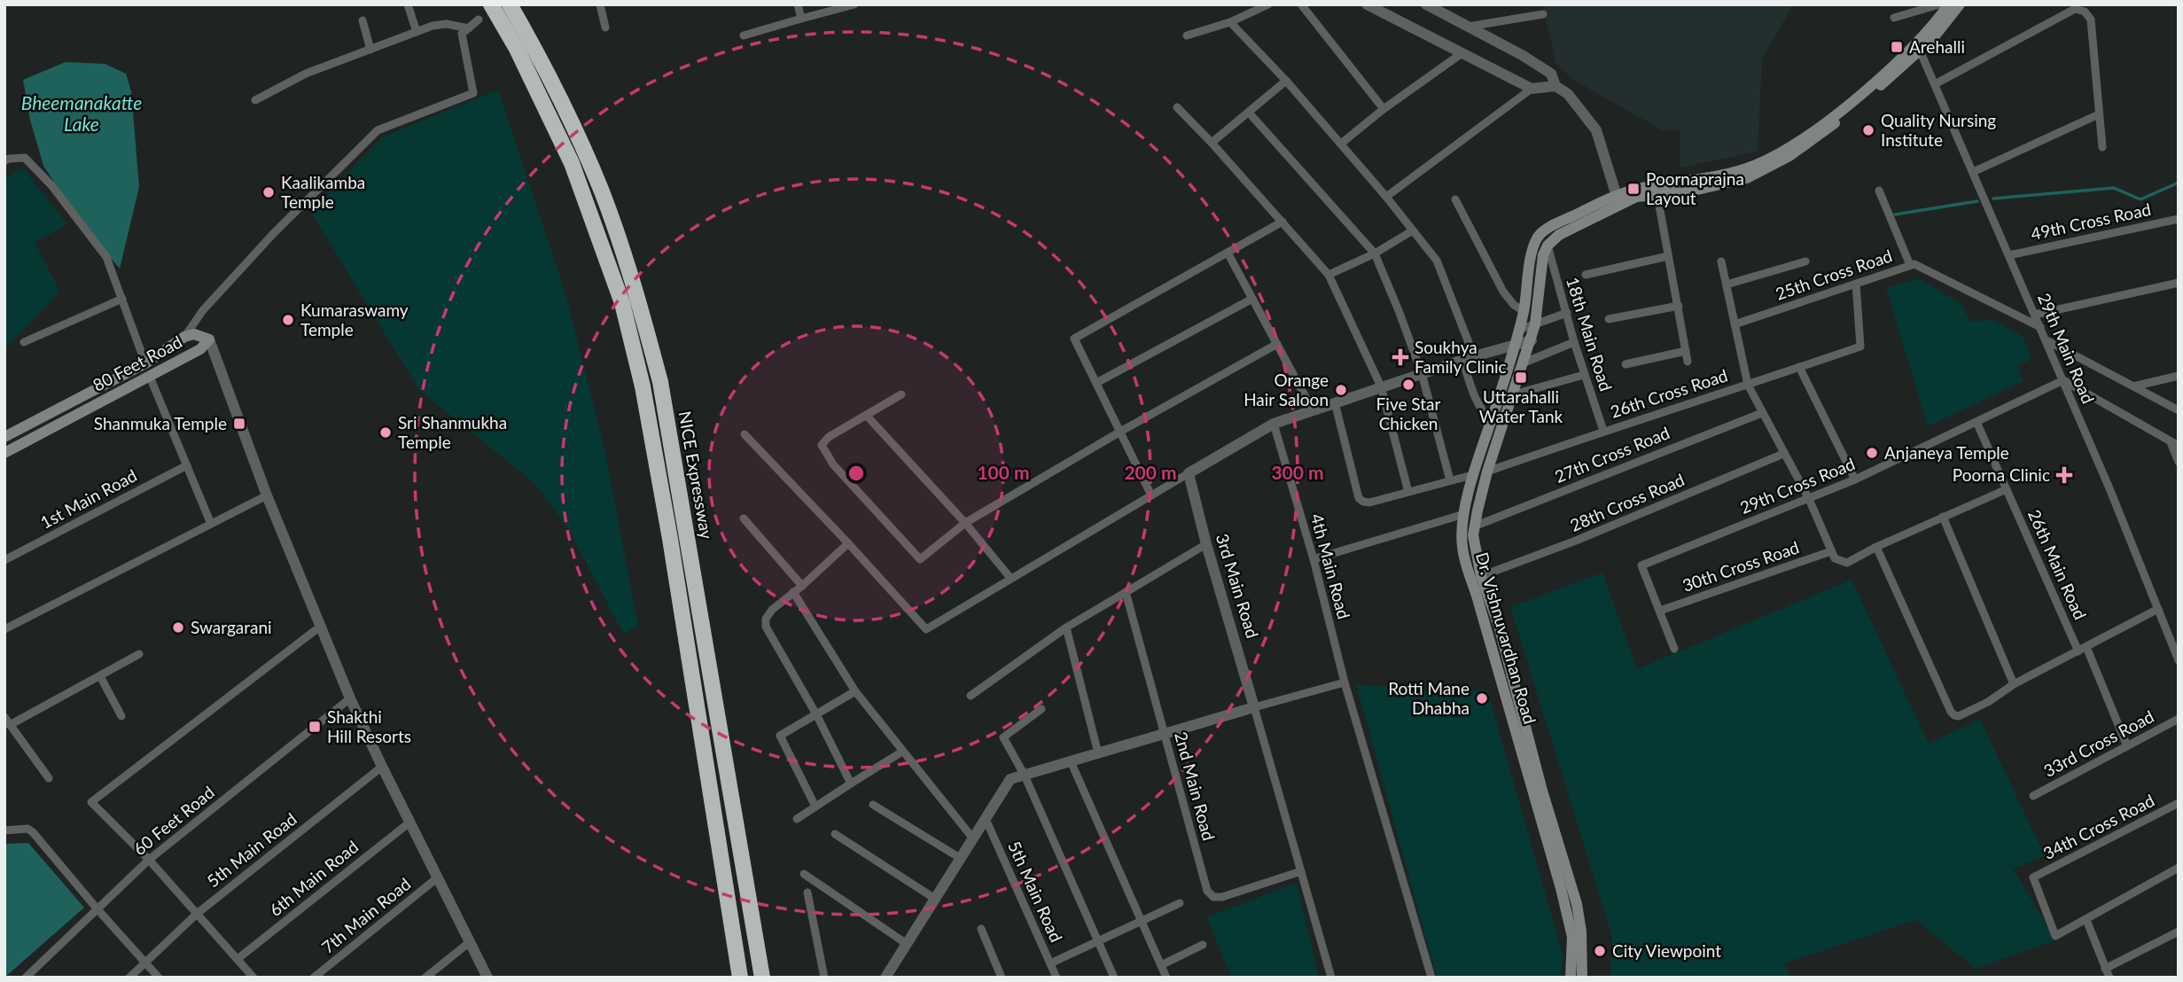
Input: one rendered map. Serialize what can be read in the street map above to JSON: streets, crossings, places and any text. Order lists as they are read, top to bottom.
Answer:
{
  "streets": {
    "highway": ["NICE Expressway"],
    "main road": ["80 Feet Road", "Dr. Vishnuvardhan Road"],
    "street": [
      "49th Cross Road",
      "25th Cross Road",
      "18th Main Road",
      "29th Main Road",
      "26th Cross Road",
      "27th Cross Road",
      "29th Cross Road",
      "1st Main Road",
      "28th Cross Road",
      "26th Main Road",
      "4th Main Road",
      "30th Cross Road",
      "3rd Main Road",
      "33rd Cross Road",
      "2nd Main Road",
      "60 Feet Road",
      "34th Cross Road",
      "5th Main Road",
      "6th Main Road",
      "7th Main Road"
    ]
  },
  "crossings": [
    ["49th Cross Road", "29th Main Road"],
    ["25th Cross Road", "29th Main Road"],
    ["25th Cross Road", "26th Cross Road"],
    ["18th Main Road", "26th Cross Road"],
    ["18th Main Road", "Dr. Vishnuvardhan Road"],
    ["29th Main Road", "29th Cross Road"],
    ["29th Main Road", "Dr. Vishnuvardhan Road"],
    ["26th Cross Road", "Dr. Vishnuvardhan Road"],
    ["27th Cross Road", "Dr. Vishnuvardhan Road"],
    ["29th Cross Road", "26th Main Road"],
    ["29th Cross Road", "30th Cross Road"],
    ["28th Cross Road", "Dr. Vishnuvardhan Road"],
    ["26th Main Road", "33rd Cross Road"]
  ],
  "water": ["Bheemanakatte Lake"],
  "places": {
    "transit": [
      "Arehalli",
      "Poornaprajna Layout",
      "Uttarahalli Water Tank",
      "Shanmuka Temple",
      "Shakthi Hill Resorts"
    ],
    "other": [
      "Quality Nursing Institute",
      "Kaalikamba Temple",
      "Kumaraswamy Temple",
      "Five Star Chicken",
      "Orange Hair Saloon",
      "Sri Shanmukha Temple",
      "Anjaneya Temple",
      "Swargarani",
      "Rotti Mane Dhabha",
      "City Viewpoint"
    ],
    "health": ["Soukhya Family Clinic", "Poorna Clinic"]
  },
  "rings": ["100 m", "200 m", "300 m"]
}
